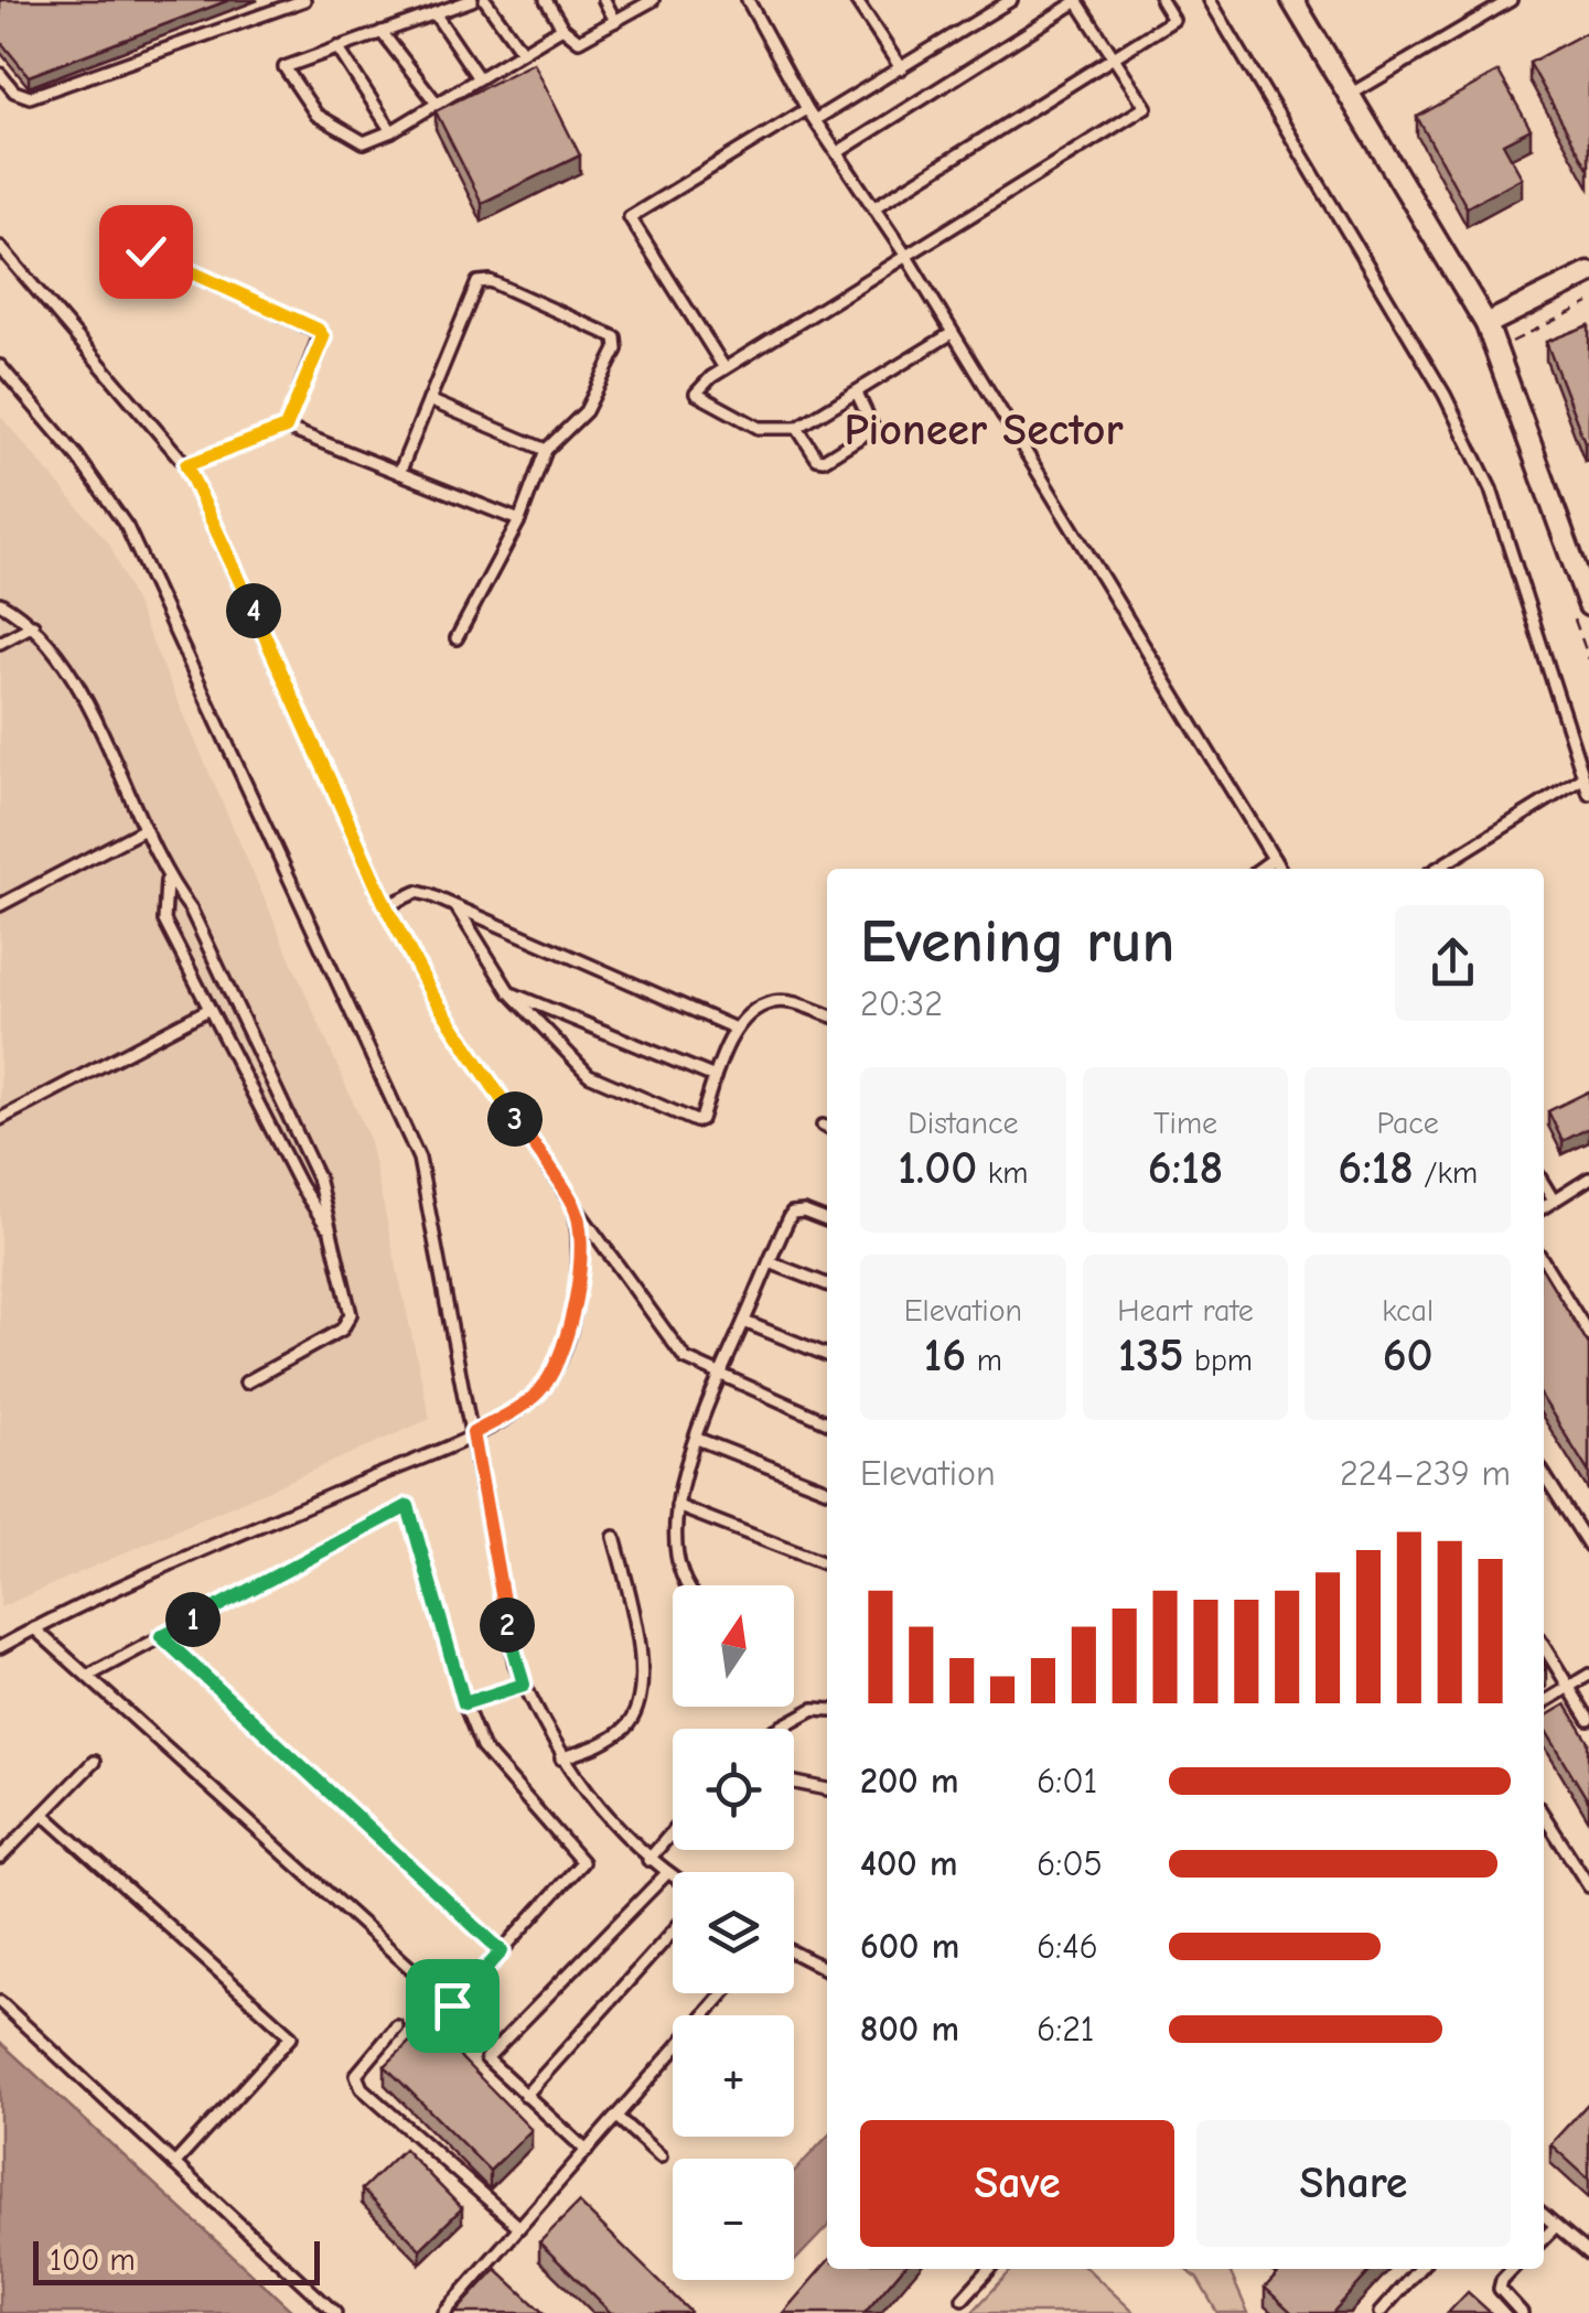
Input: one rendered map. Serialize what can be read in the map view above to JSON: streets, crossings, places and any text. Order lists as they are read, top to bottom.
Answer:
{
  "districts": ["Pioneer Sector"],
  "scale_bar": "100 m",
  "north": "top",
  "page": {
    "pins": [
      "4",
      "3",
      "1",
      "2"
    ],
    "heading": ["Evening run", "20:32"],
    "stats": [
      ["Distance", "1.00 km"],
      ["Time", "6:18"],
      ["Pace", "6:18 /km"],
      ["Elevation", "16 m"],
      ["Heart rate", "135 bpm"],
      ["kcal", "60"]
    ],
    "chart": ["Elevation", "224–239 m"],
    "map_buttons": ["+", "−"],
    "list": [
      {
        "name": "200 m",
        "note": "6:01"
      },
      {
        "name": "400 m",
        "note": "6:05"
      },
      {
        "name": "600 m",
        "note": "6:46"
      },
      {
        "name": "800 m",
        "note": "6:21"
      }
    ],
    "buttons": ["Save", "Share"],
    "scale": "100 m"
  }
}
